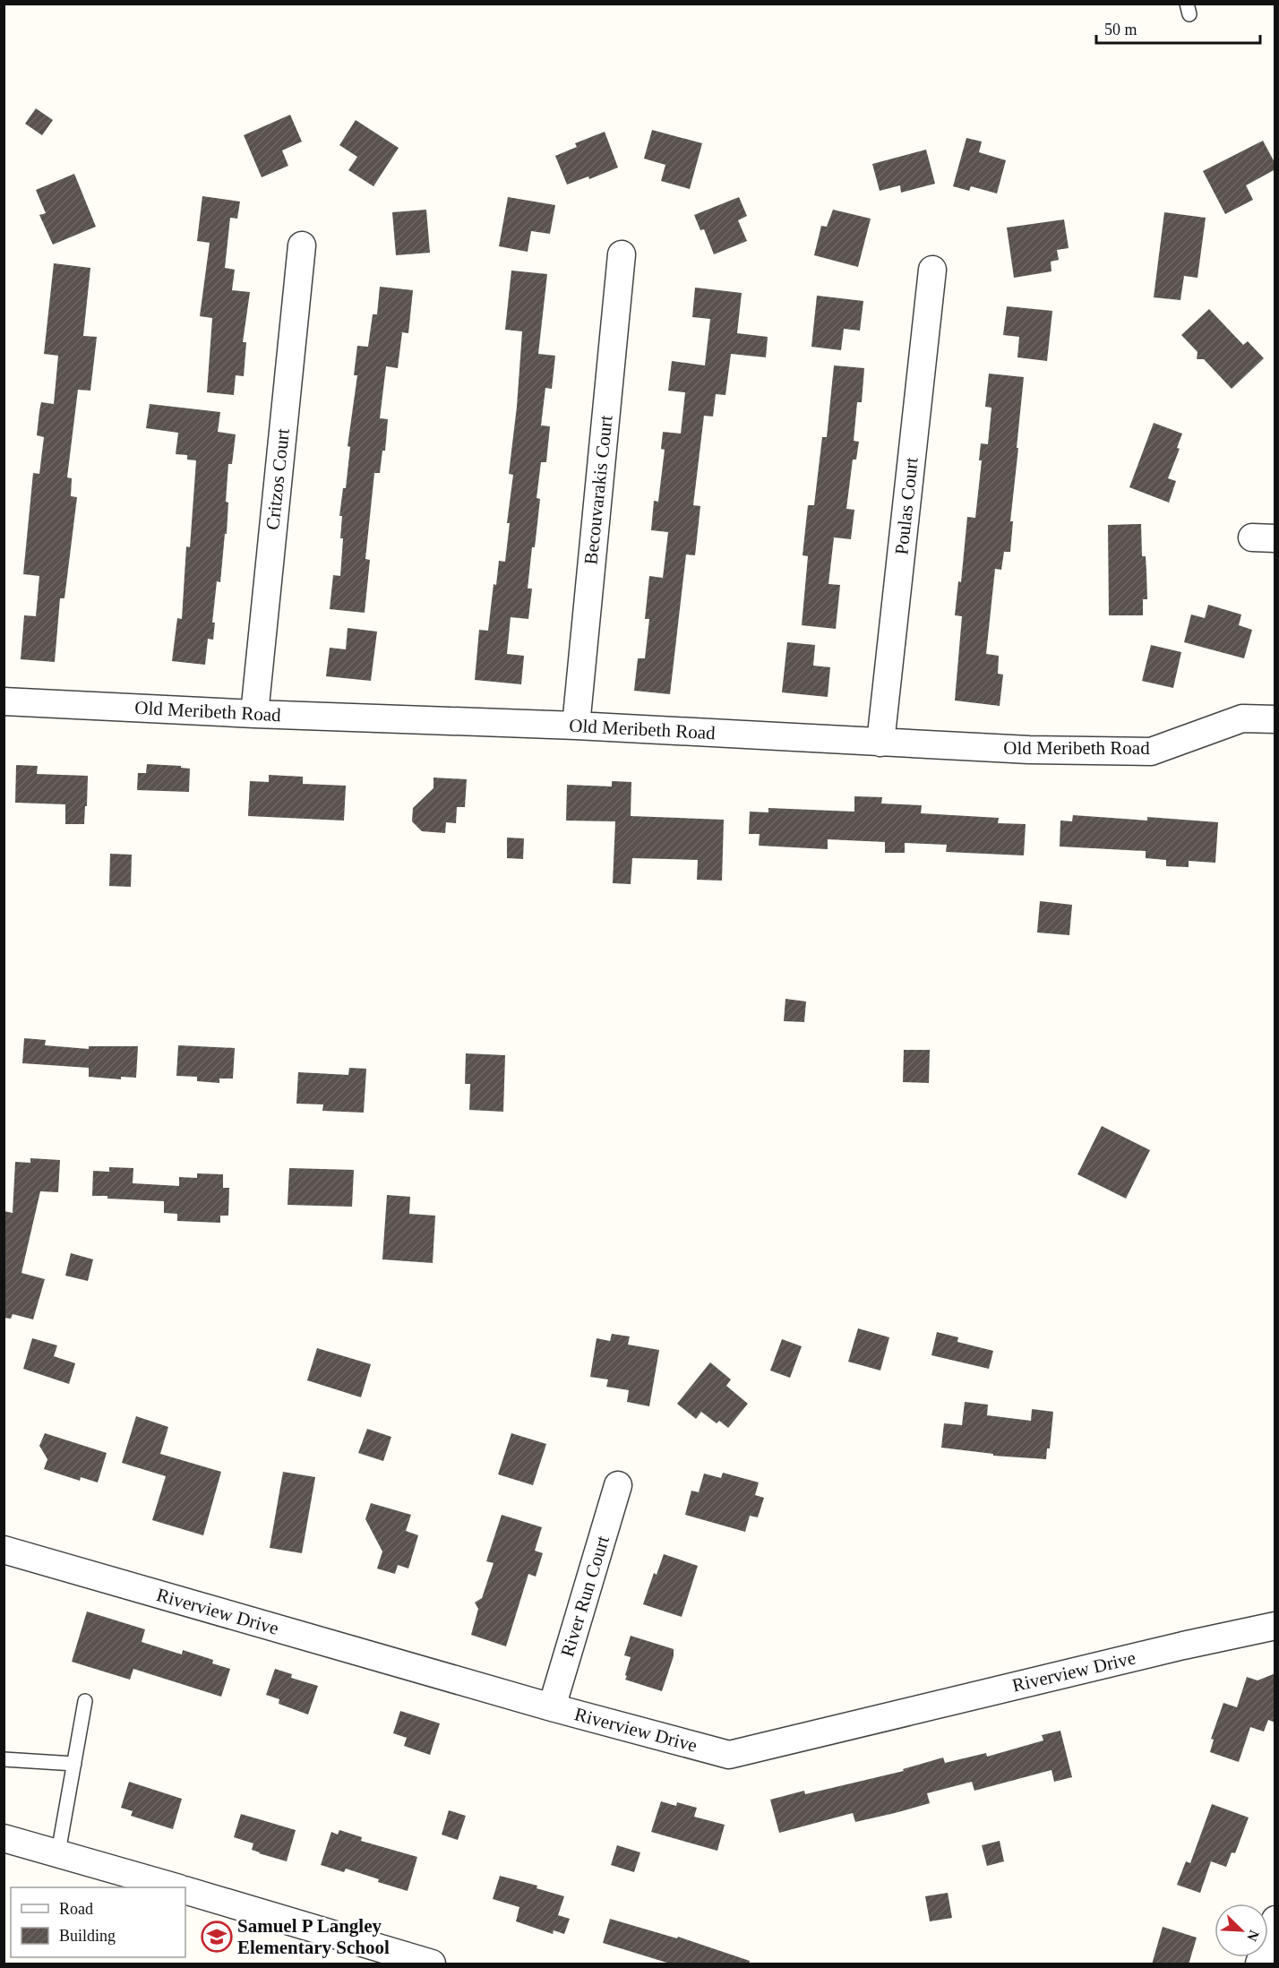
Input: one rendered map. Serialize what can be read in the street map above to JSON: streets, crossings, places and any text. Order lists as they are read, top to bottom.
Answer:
{
  "streets": {
    "street": [
      "Critzos Court",
      "Becouvarakis Court",
      "Poulas Court",
      "Old Meribeth Road",
      "River Run Court",
      "Riverview Drive"
    ]
  },
  "crossings": [
    ["Critzos Court", "Old Meribeth Road"],
    ["Becouvarakis Court", "Old Meribeth Road"],
    ["Poulas Court", "Old Meribeth Road"],
    ["River Run Court", "Riverview Drive"]
  ],
  "places": {
    "school or university": ["Samuel P Langley Elementary School"]
  },
  "legend": ["Road", "Building"],
  "scale_bar": "50 m",
  "north": "bottom right"
}
